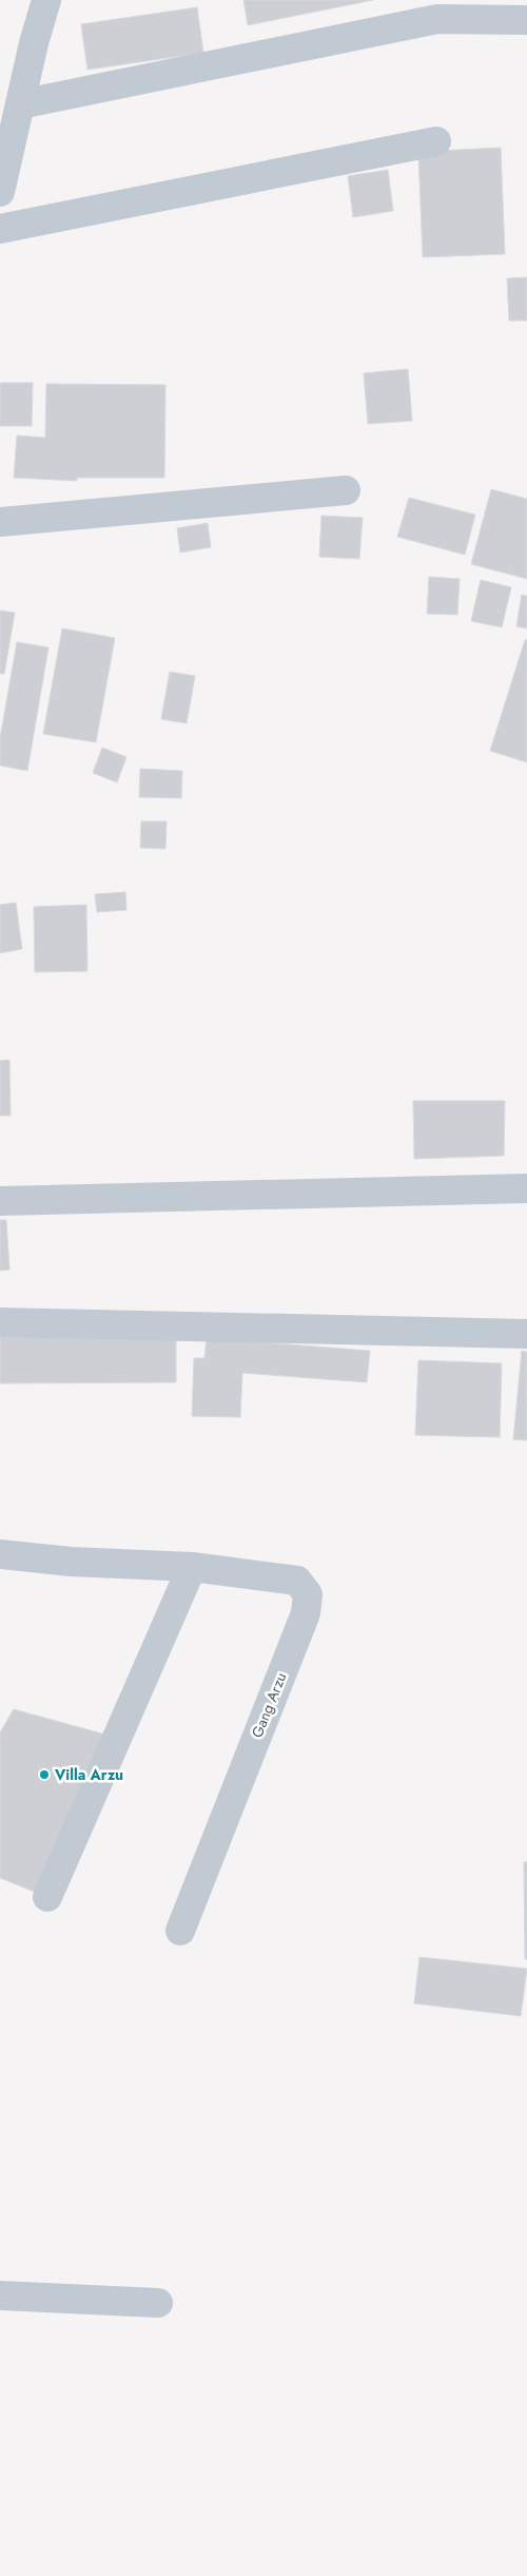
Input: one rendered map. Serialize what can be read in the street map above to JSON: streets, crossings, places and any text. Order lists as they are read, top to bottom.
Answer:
{
  "streets": {
    "street": ["Gang Arzu"]
  },
  "places": ["Villa Arzu"]
}
